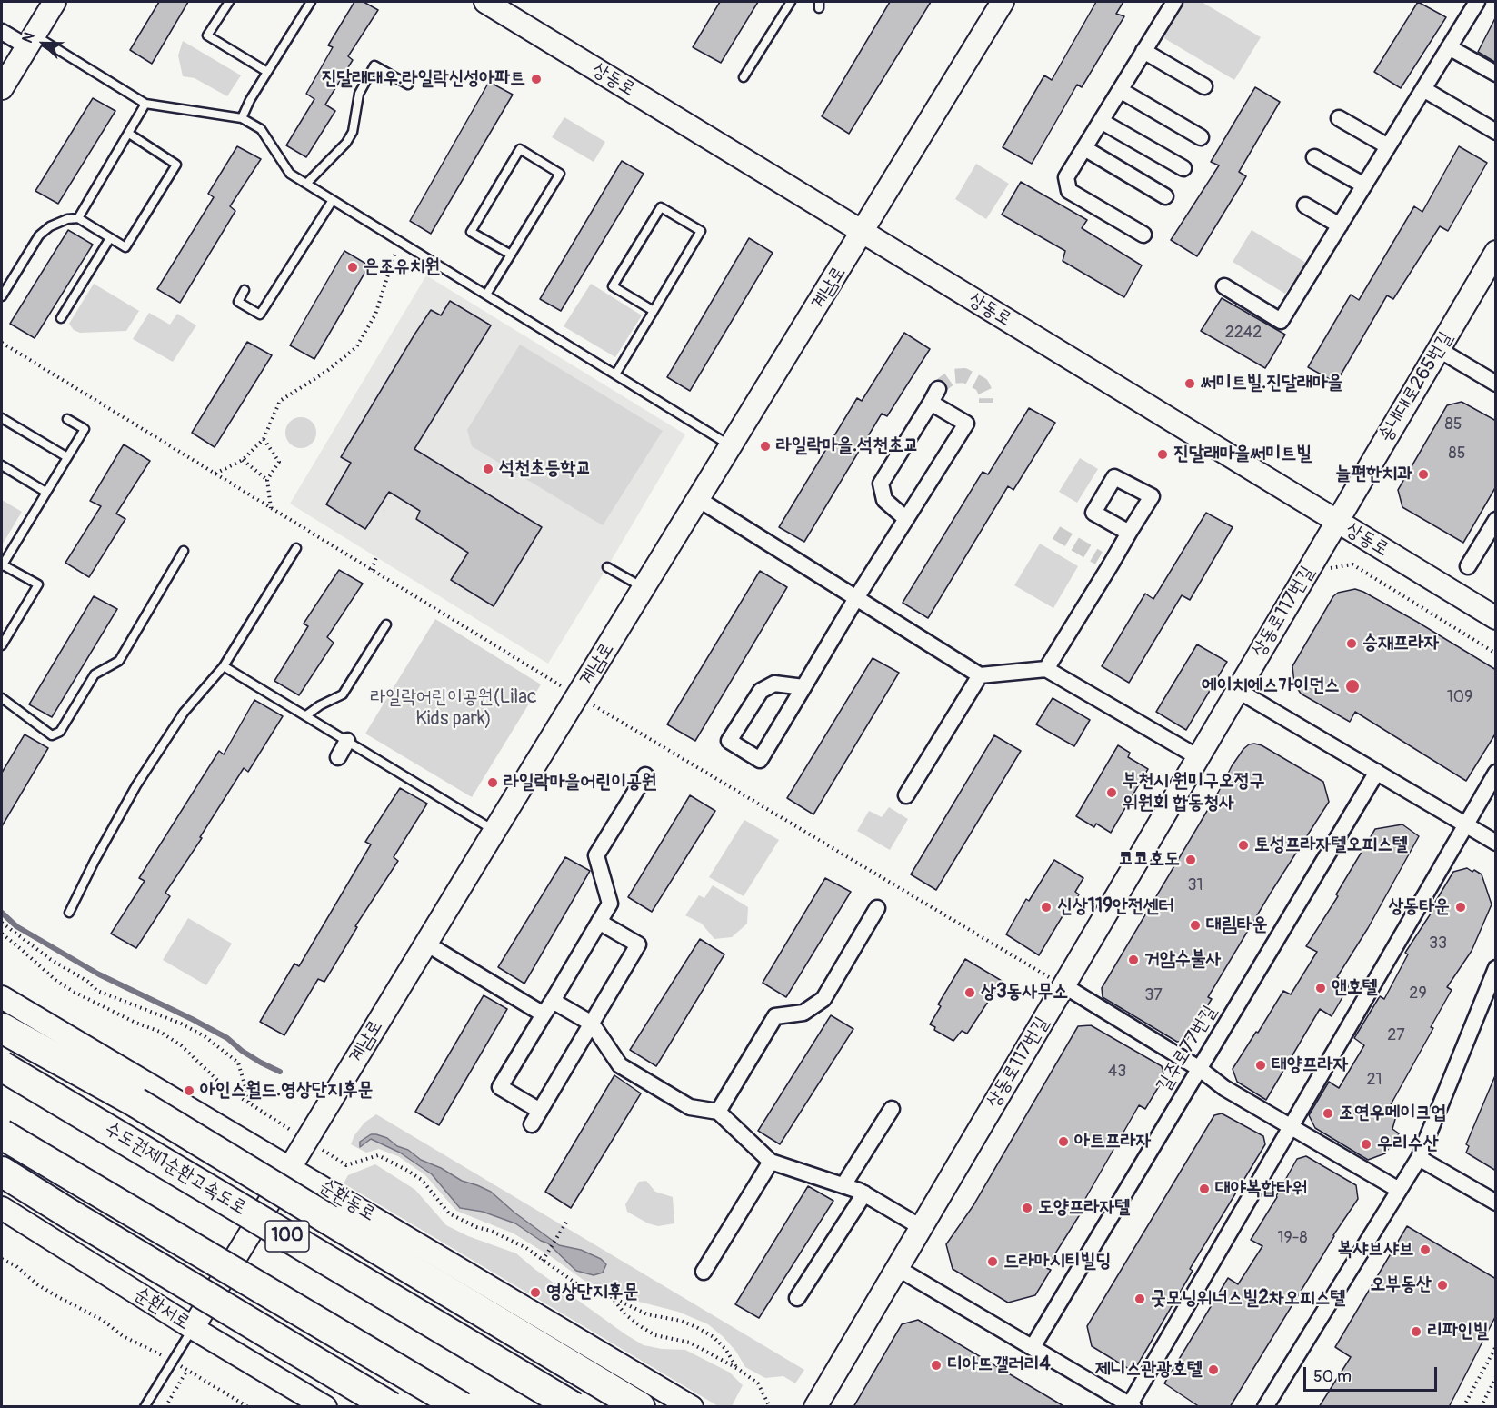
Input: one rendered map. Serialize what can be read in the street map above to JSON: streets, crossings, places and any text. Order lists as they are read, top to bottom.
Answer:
{
  "streets": {
    "highway": ["수도권제1순환고속도로", "100"],
    "street": [
      "상동로",
      "계남로",
      "송내대로265번길",
      "상동로117번길",
      "길주로77번길",
      "순환동로",
      "순환서로"
    ]
  },
  "crossings": [
    ["상동로", "계남로"],
    ["상동로", "송내대로265번길"],
    ["상동로", "상동로117번길"],
    ["계남로", "순환동로"],
    ["계남로", "순환서로"],
    ["송내대로265번길", "상동로117번길"]
  ],
  "parks": ["라일락어린이공원(Lilac Kids park)"],
  "places": [
    "진달래대우.라일락신성아파트",
    "은조유치원",
    "써미트빌.진달래마을",
    "라일락마을.석천초교",
    "진달래마을써미트빌",
    "석천초등학교",
    "늘편한치과",
    "승재프라자",
    "에이치에스가이던스",
    "라일락마을어린이공원",
    "부천시 원미구오정구 위원회 합동청사",
    "토성프라자텔오피스텔",
    "코코호도",
    "신상119안전센터",
    "상동타운",
    "대림타운",
    "거암수불사",
    "앤호텔",
    "상3동사무소",
    "태양프라자",
    "아인스월드.영상단지후문",
    "조연우메이크업",
    "아트프라자",
    "우리수산",
    "대야복합타워",
    "도양프라자텔",
    "복샤브샤브",
    "드라마시티빌딩",
    "오부동산",
    "영상단지후문",
    "굿모닝위너스빌2차오피스텔",
    "리파인빌",
    "디아뜨갤러리4",
    "제니스관광호텔"
  ],
  "house_numbers": [
    "2242",
    "85",
    "85",
    "109",
    "31",
    "33",
    "29",
    "37",
    "27",
    "43",
    "21",
    "19-8"
  ],
  "scale_bar": "50 m",
  "north": "left"
}
